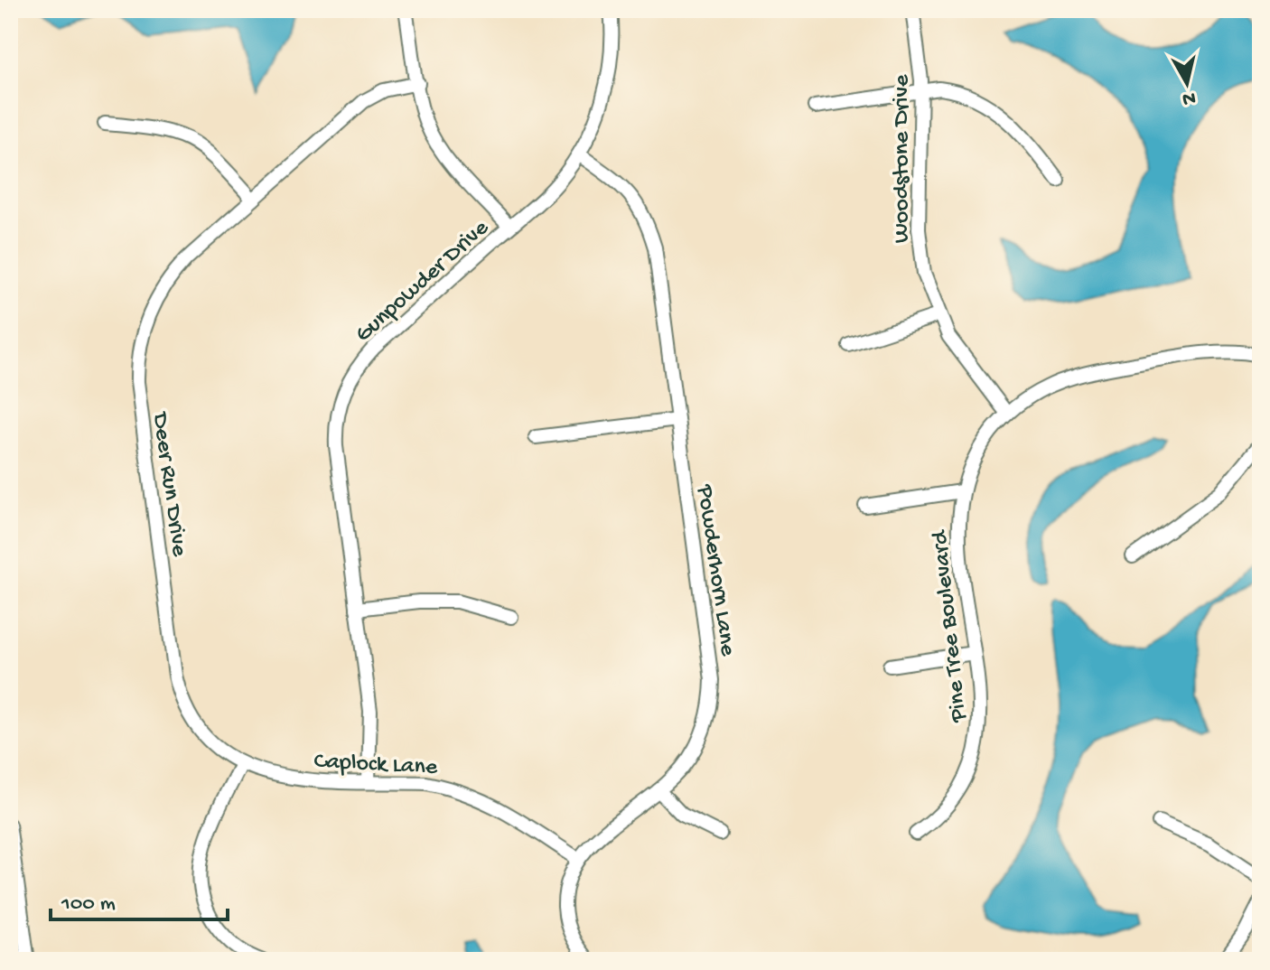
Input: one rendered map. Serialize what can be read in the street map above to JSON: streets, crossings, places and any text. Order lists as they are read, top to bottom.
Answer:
{
  "streets": {
    "street": [
      "Woodstone Drive",
      "Gunpowder Drive",
      "Deer Run Drive",
      "Powderhorn Lane",
      "Pine Tree Boulevard",
      "Caplock Lane"
    ]
  },
  "crossings": [
    ["Woodstone Drive", "Pine Tree Boulevard"],
    ["Gunpowder Drive", "Powderhorn Lane"],
    ["Gunpowder Drive", "Caplock Lane"],
    ["Deer Run Drive", "Caplock Lane"],
    ["Powderhorn Lane", "Caplock Lane"]
  ],
  "scale_bar": "100 m",
  "north": "bottom"
}
